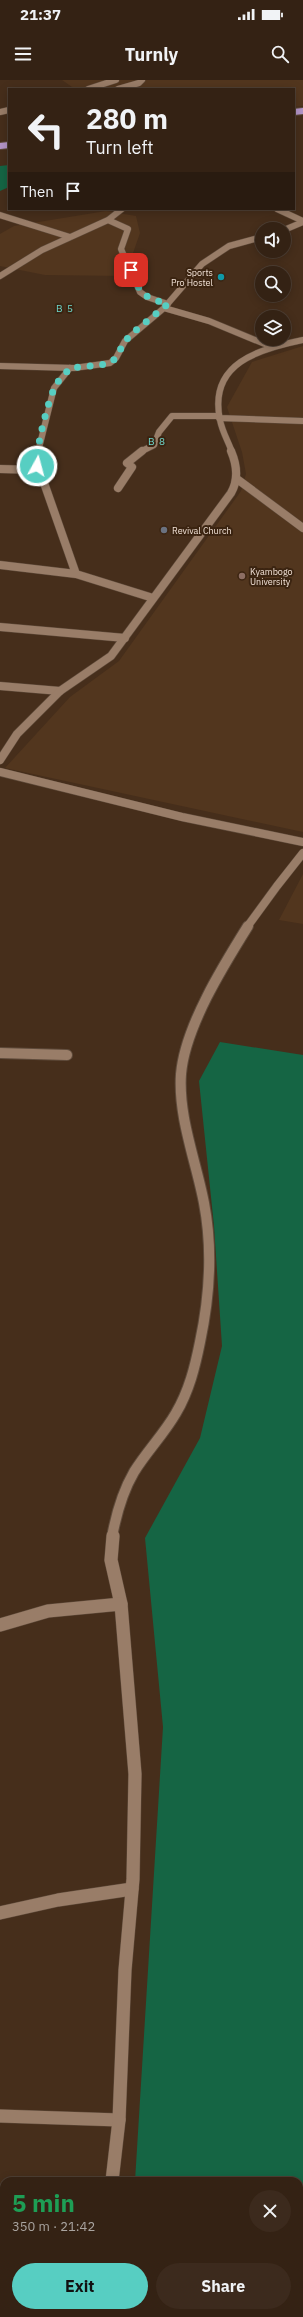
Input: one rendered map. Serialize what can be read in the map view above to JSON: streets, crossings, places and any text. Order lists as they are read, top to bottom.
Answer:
{
  "districts": ["B 5", "B 8"],
  "places": ["Sports Pro Hostel", "Revival Church", "Kyambogo University"],
  "page": {
    "status": "21:37",
    "header": "Turnly",
    "turn": ["280 m", "Turn left"],
    "then": "Then",
    "heading": ["5 min", "350 m · 21:42"],
    "buttons": ["Exit", "Share"]
  }
}
